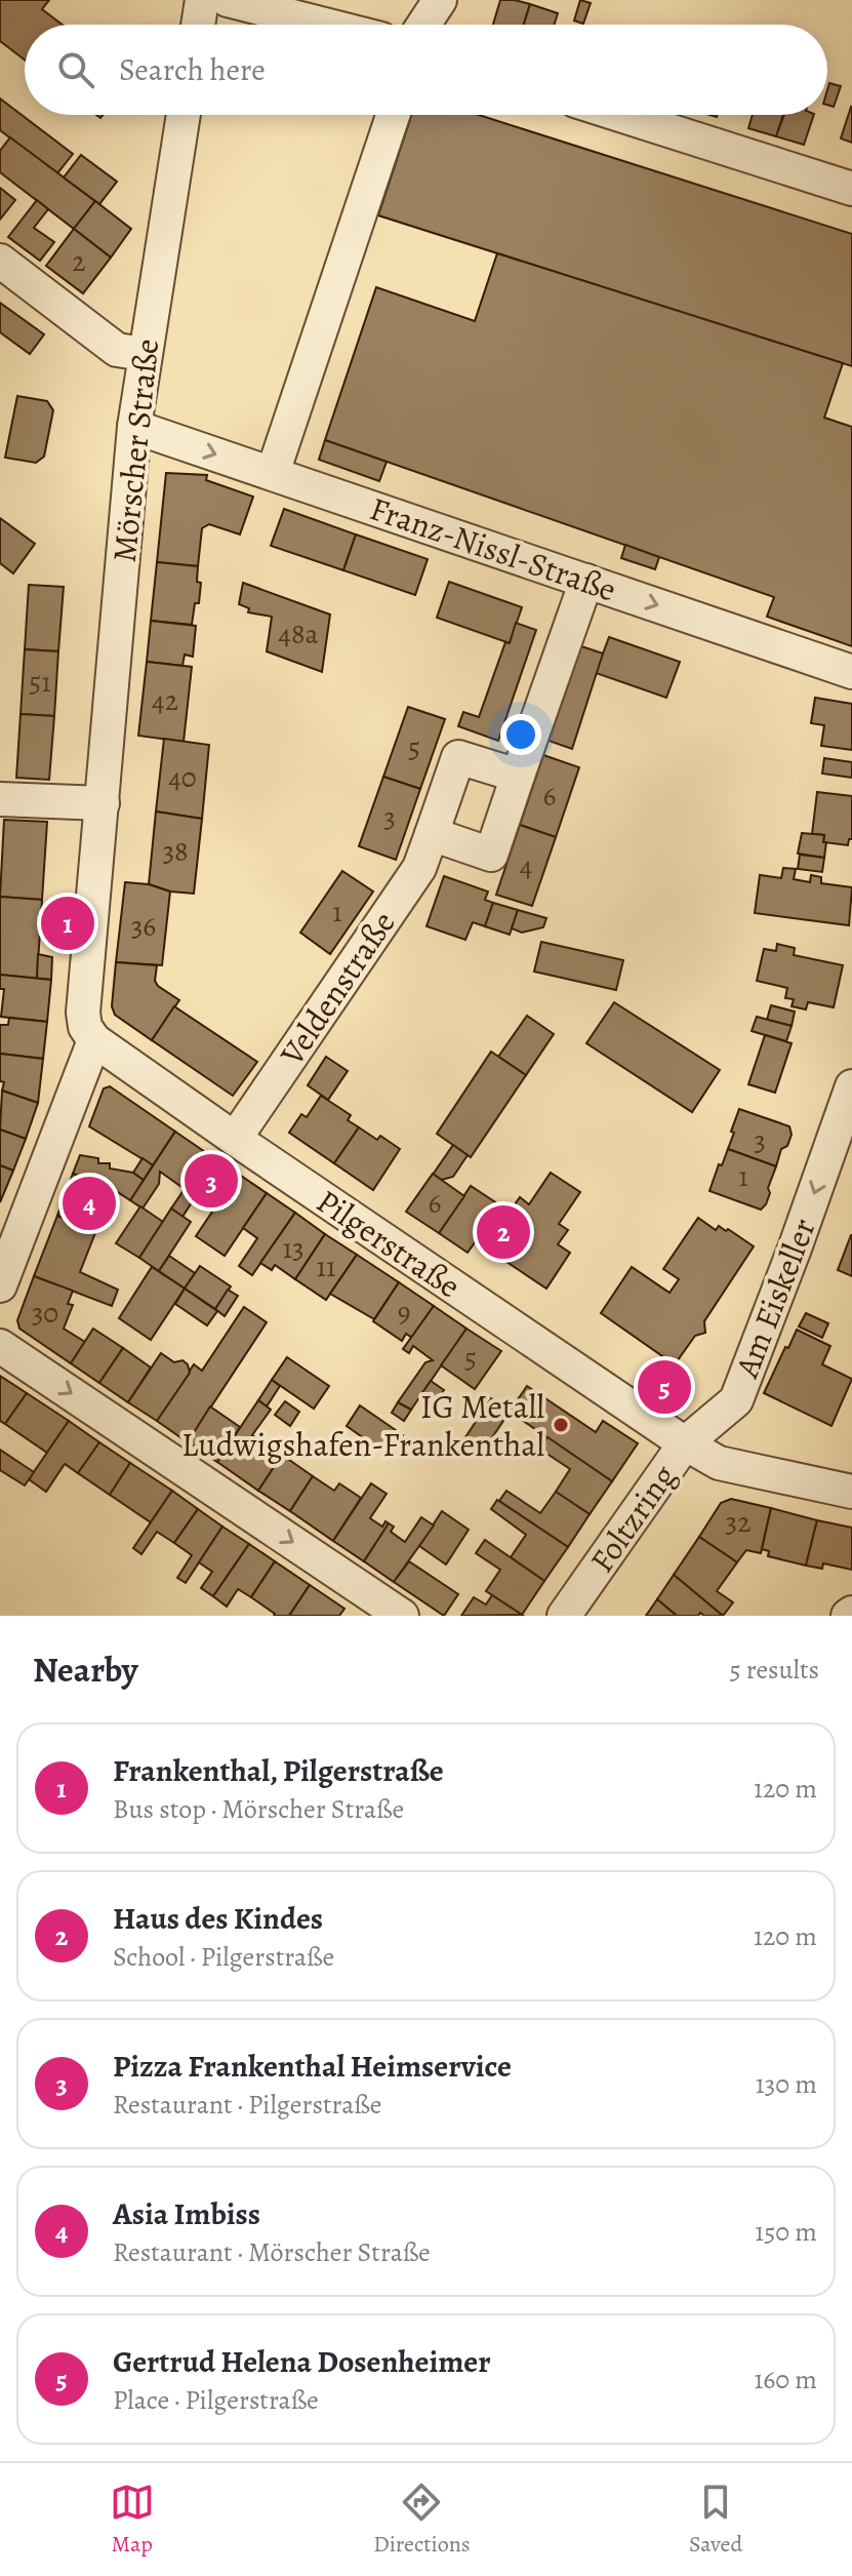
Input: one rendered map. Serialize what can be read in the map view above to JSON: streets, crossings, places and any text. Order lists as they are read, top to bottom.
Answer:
{
  "streets": {
    "street": [
      "Mörscher Straße",
      "Franz-Nissl-Straße",
      "Veldenstraße",
      "Pilgerstraße",
      "Am Eiskeller",
      "Foltzring"
    ]
  },
  "crossings": [
    ["Mörscher Straße", "Franz-Nissl-Straße"],
    ["Mörscher Straße", "Pilgerstraße"],
    ["Veldenstraße", "Pilgerstraße"],
    ["Pilgerstraße", "Am Eiskeller"],
    ["Pilgerstraße", "Foltzring"],
    ["Am Eiskeller", "Foltzring"]
  ],
  "one_way": ["Franz-Nissl-Straße", "Am Eiskeller"],
  "places": ["IG Metall Ludwigshafen-Frankenthal"],
  "house_numbers": [
    "2",
    "48a",
    "51",
    "42",
    "5",
    "40",
    "6",
    "3",
    "38",
    "4",
    "1",
    "36",
    "3",
    "1",
    "6",
    "13",
    "11",
    "9",
    "30",
    "5",
    "32"
  ],
  "page": {
    "search": "Search here",
    "pins": [
      "1",
      "3",
      "4",
      "2",
      "5"
    ],
    "heading": ["Nearby", "5 results"],
    "list": [
      {
        "mark": "1",
        "name": "Frankenthal, Pilgerstraße",
        "note": "Bus stop · Mörscher Straße",
        "value": "120 m"
      },
      {
        "mark": "2",
        "name": "Haus des Kindes",
        "note": "School · Pilgerstraße",
        "value": "120 m"
      },
      {
        "mark": "3",
        "name": "Pizza Frankenthal Heimservice",
        "note": "Restaurant · Pilgerstraße",
        "value": "130 m"
      },
      {
        "mark": "4",
        "name": "Asia Imbiss",
        "note": "Restaurant · Mörscher Straße",
        "value": "150 m"
      },
      {
        "mark": "5",
        "name": "Gertrud Helena Dosenheimer",
        "note": "Place · Pilgerstraße",
        "value": "160 m"
      }
    ],
    "nav": ["Map", "Directions", "Saved"]
  }
}
